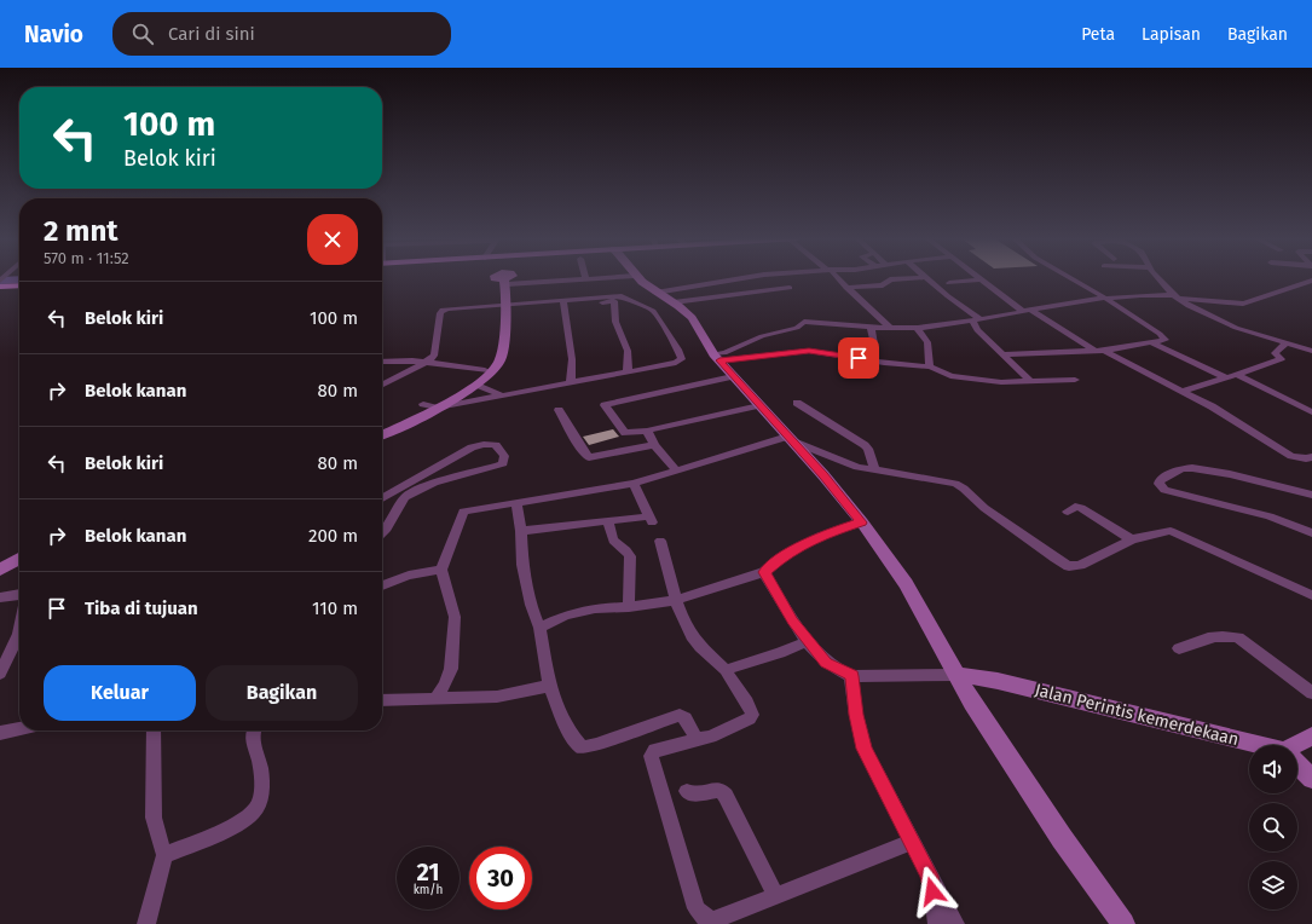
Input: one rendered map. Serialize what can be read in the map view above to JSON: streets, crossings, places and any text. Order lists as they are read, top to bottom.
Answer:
{
  "streets": {
    "street": ["Jalan Perintis kemerdekaan"]
  },
  "page": {
    "header": "Navio",
    "search": "Cari di sini",
    "nav": ["Peta", "Lapisan", "Bagikan"],
    "turn": ["100 m", "Belok kiri"],
    "heading": ["2 mnt", "570 m · 11:52"],
    "list": [
      {
        "name": "Belok kiri",
        "value": "100 m"
      },
      {
        "name": "Belok kanan",
        "value": "80 m"
      },
      {
        "name": "Belok kiri",
        "value": "80 m"
      },
      {
        "name": "Belok kanan",
        "value": "200 m"
      },
      {
        "name": "Tiba di tujuan",
        "value": "110 m"
      }
    ],
    "buttons": ["Keluar", "Bagikan"],
    "speed": "21 km/h",
    "limit": "30"
  }
}
